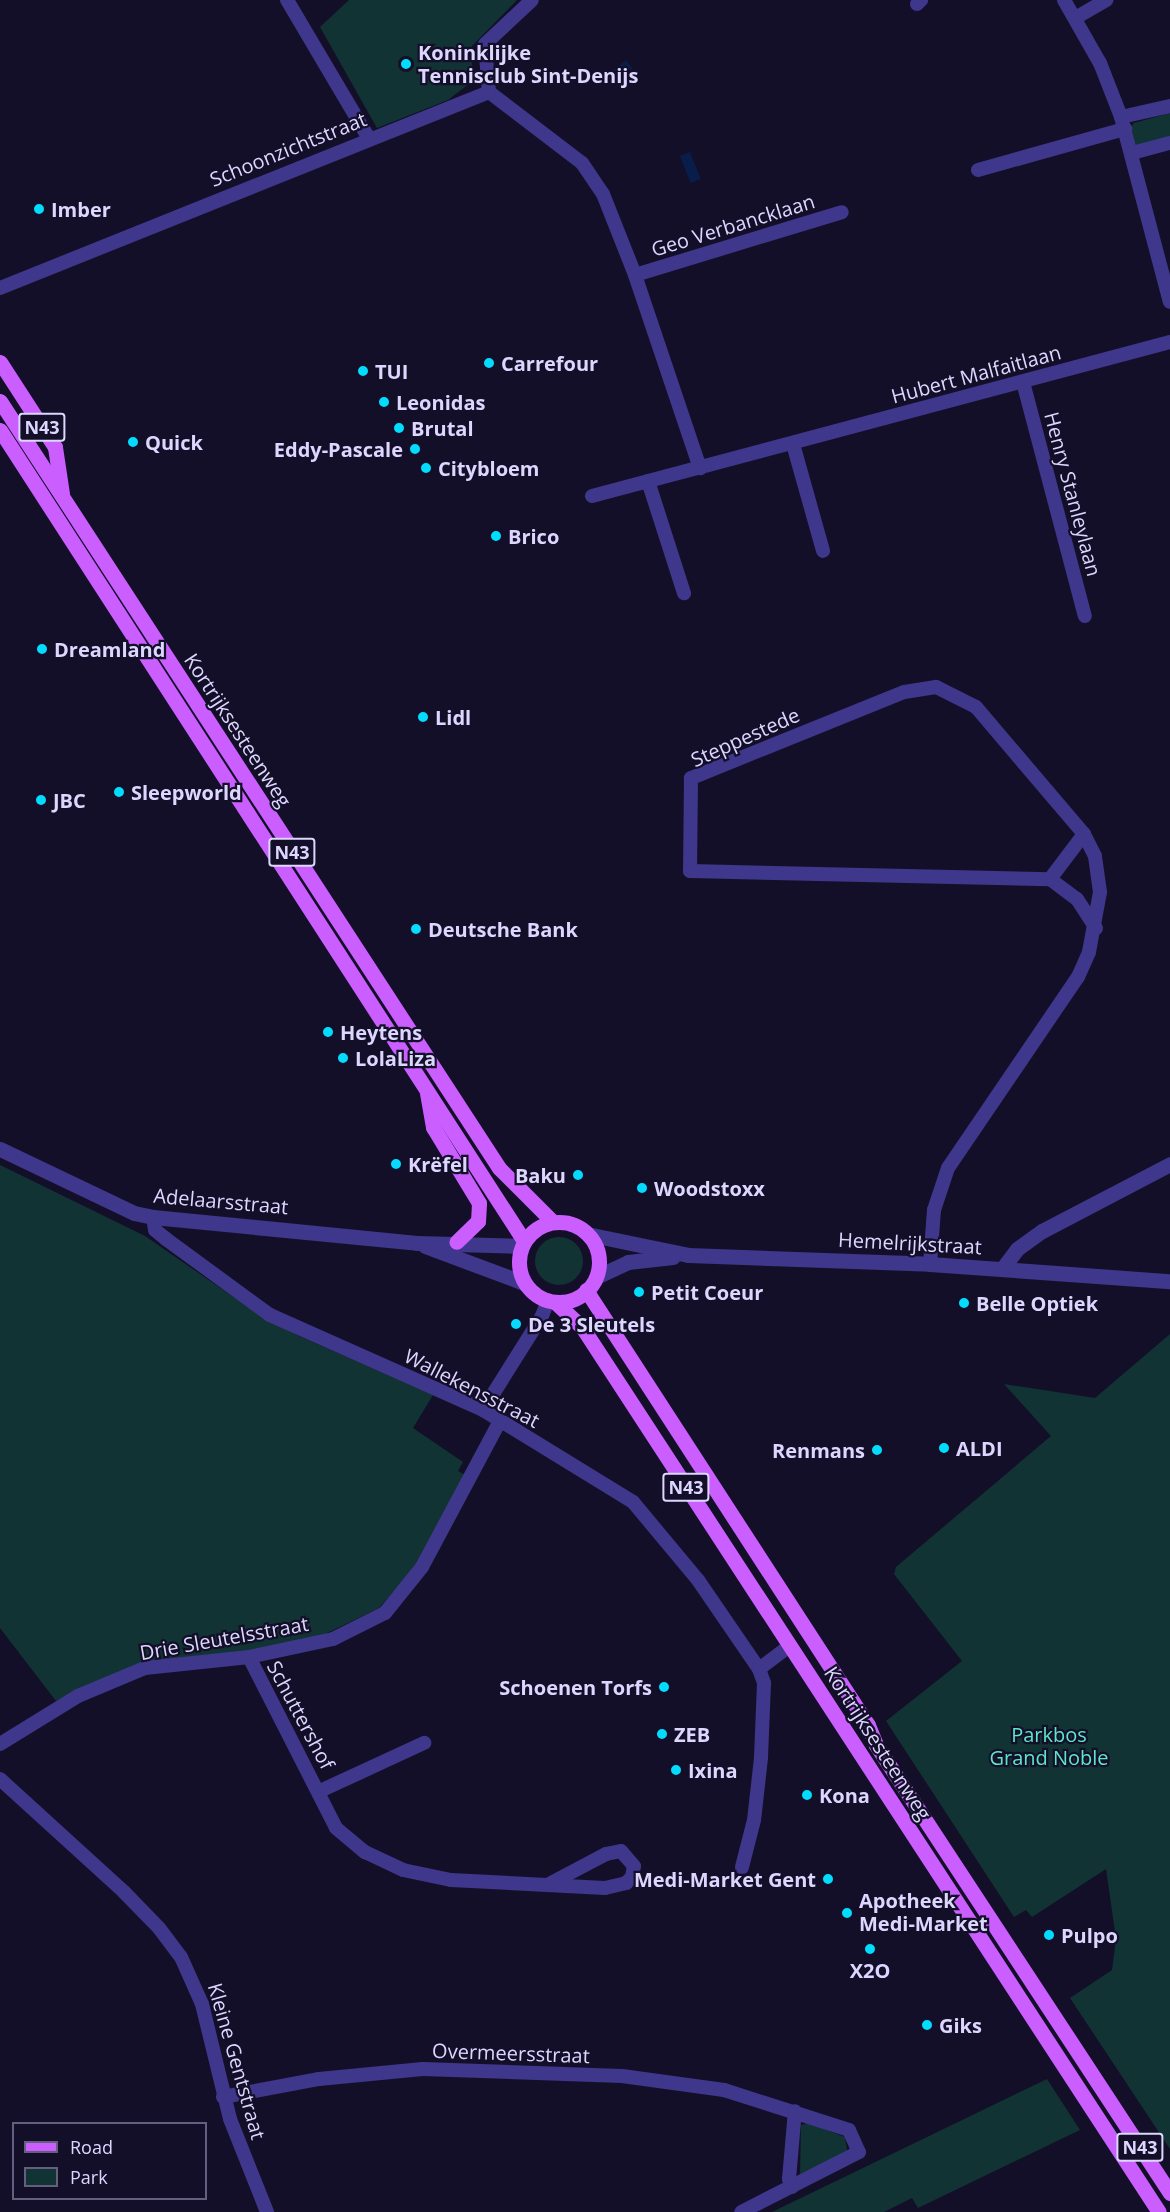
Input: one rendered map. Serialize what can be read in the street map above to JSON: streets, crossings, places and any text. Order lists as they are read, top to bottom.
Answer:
{
  "streets": {
    "main road": ["N43", "Kortrijksesteenweg"],
    "street": [
      "Schoonzichtstraat",
      "Geo Verbancklaan",
      "Hubert Malfaitlaan",
      "Henry Stanleylaan",
      "Steppestede",
      "Adelaarsstraat",
      "Hemelrijkstraat",
      "Wallekensstraat",
      "Drie Sleutelsstraat",
      "Schuttershof",
      "Overmeersstraat",
      "Kleine Gentstraat"
    ]
  },
  "crossings": [
    ["Schoonzichtstraat", "Geo Verbancklaan"],
    ["Geo Verbancklaan", "Hubert Malfaitlaan"],
    ["Hubert Malfaitlaan", "Henry Stanleylaan"],
    ["N43", "Kortrijksesteenweg"],
    ["N43", "Adelaarsstraat"],
    ["N43", "Hemelrijkstraat"],
    ["Kortrijksesteenweg", "Adelaarsstraat"],
    ["Kortrijksesteenweg", "Hemelrijkstraat"],
    ["Steppestede", "Hemelrijkstraat"],
    ["Adelaarsstraat", "Hemelrijkstraat"],
    ["Adelaarsstraat", "Wallekensstraat"],
    ["Wallekensstraat", "Drie Sleutelsstraat"],
    ["Drie Sleutelsstraat", "Schuttershof"],
    ["Overmeersstraat", "Kleine Gentstraat"]
  ],
  "parks": ["Parkbos Grand Noble"],
  "places": [
    "Koninklijke Tennisclub Sint-Denijs",
    "Imber",
    "Carrefour",
    "TUI",
    "Leonidas",
    "Brutal",
    "Quick",
    "Eddy-Pascale",
    "Citybloem",
    "Brico",
    "Dreamland",
    "Lidl",
    "Sleepworld",
    "JBC",
    "Deutsche Bank",
    "Heytens",
    "LolaLiza",
    "Krëfel",
    "Baku",
    "Woodstoxx",
    "Petit Coeur",
    "Belle Optiek",
    "De 3 Sleutels",
    "ALDI",
    "Renmans",
    "Schoenen Torfs",
    "ZEB",
    "Ixina",
    "Kona",
    "Medi-Market Gent",
    "Apotheek Medi-Market",
    "Pulpo",
    "X2O",
    "Giks"
  ],
  "legend": ["Road", "Park"]
}
